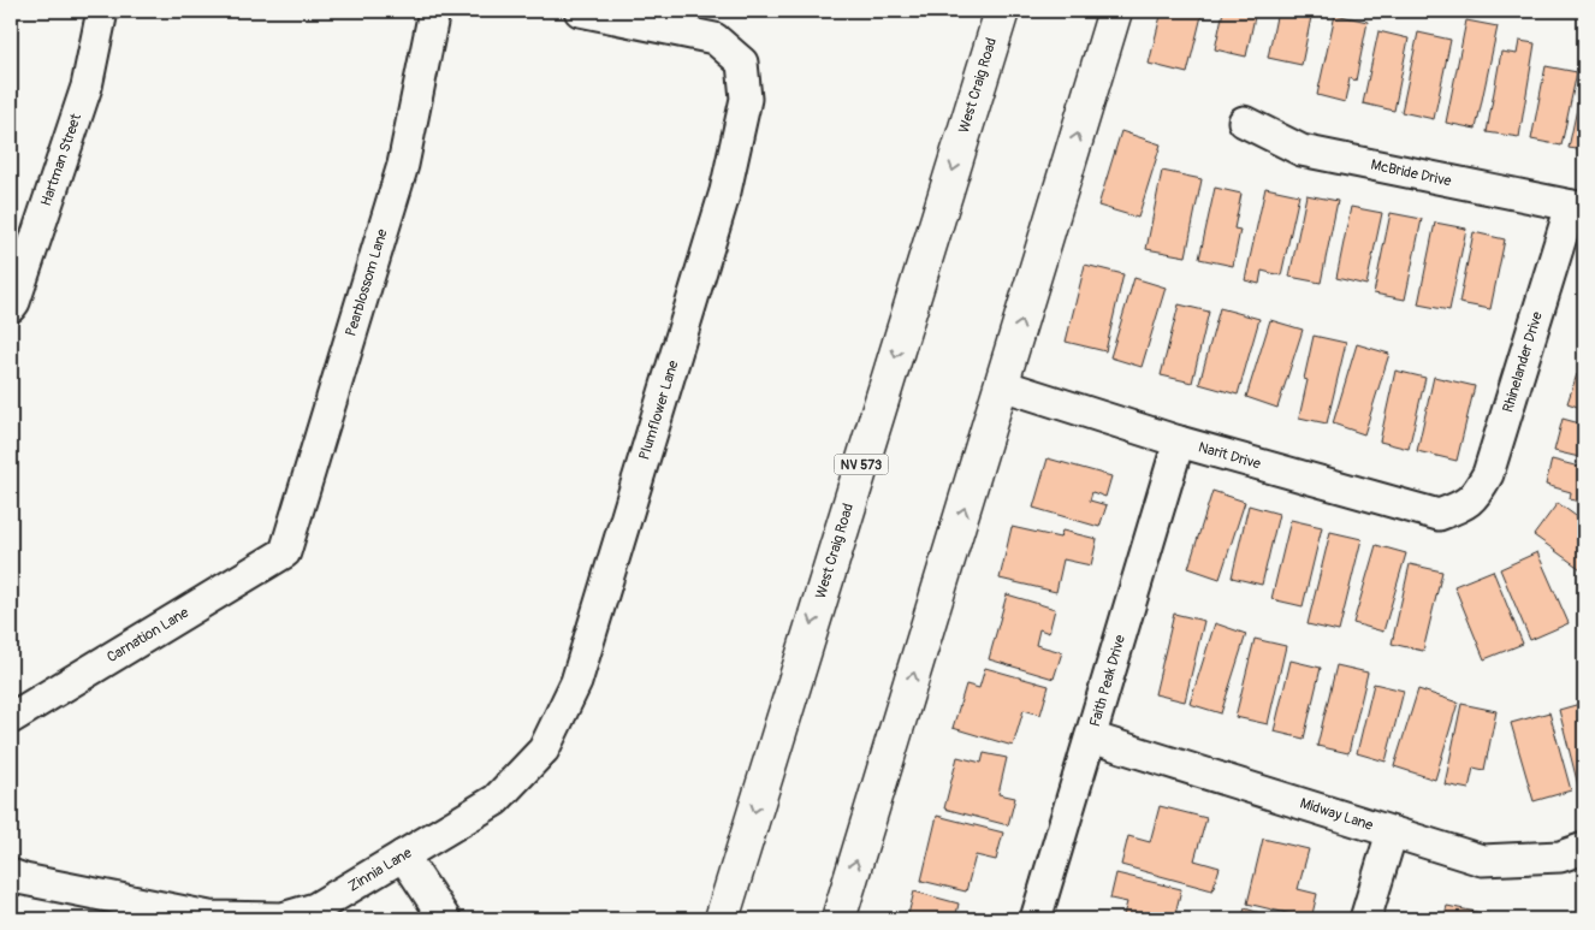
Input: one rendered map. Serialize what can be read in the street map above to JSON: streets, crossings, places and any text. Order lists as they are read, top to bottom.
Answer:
{
  "streets": {
    "main road": ["West Craig Road", "NV 573"],
    "street": [
      "Hartman Street",
      "McBride Drive",
      "Pearblossom Lane",
      "Rhinelander Drive",
      "Plumflower Lane",
      "Narit Drive",
      "Carnation Lane",
      "Faith Peak Drive",
      "Midway Lane",
      "Zinnia Lane"
    ]
  },
  "crossings": [
    ["McBride Drive", "Rhinelander Drive"],
    ["Pearblossom Lane", "Carnation Lane"],
    ["Rhinelander Drive", "Narit Drive"],
    ["Plumflower Lane", "Zinnia Lane"],
    ["Narit Drive", "Faith Peak Drive"],
    ["Faith Peak Drive", "Midway Lane"]
  ]
}
